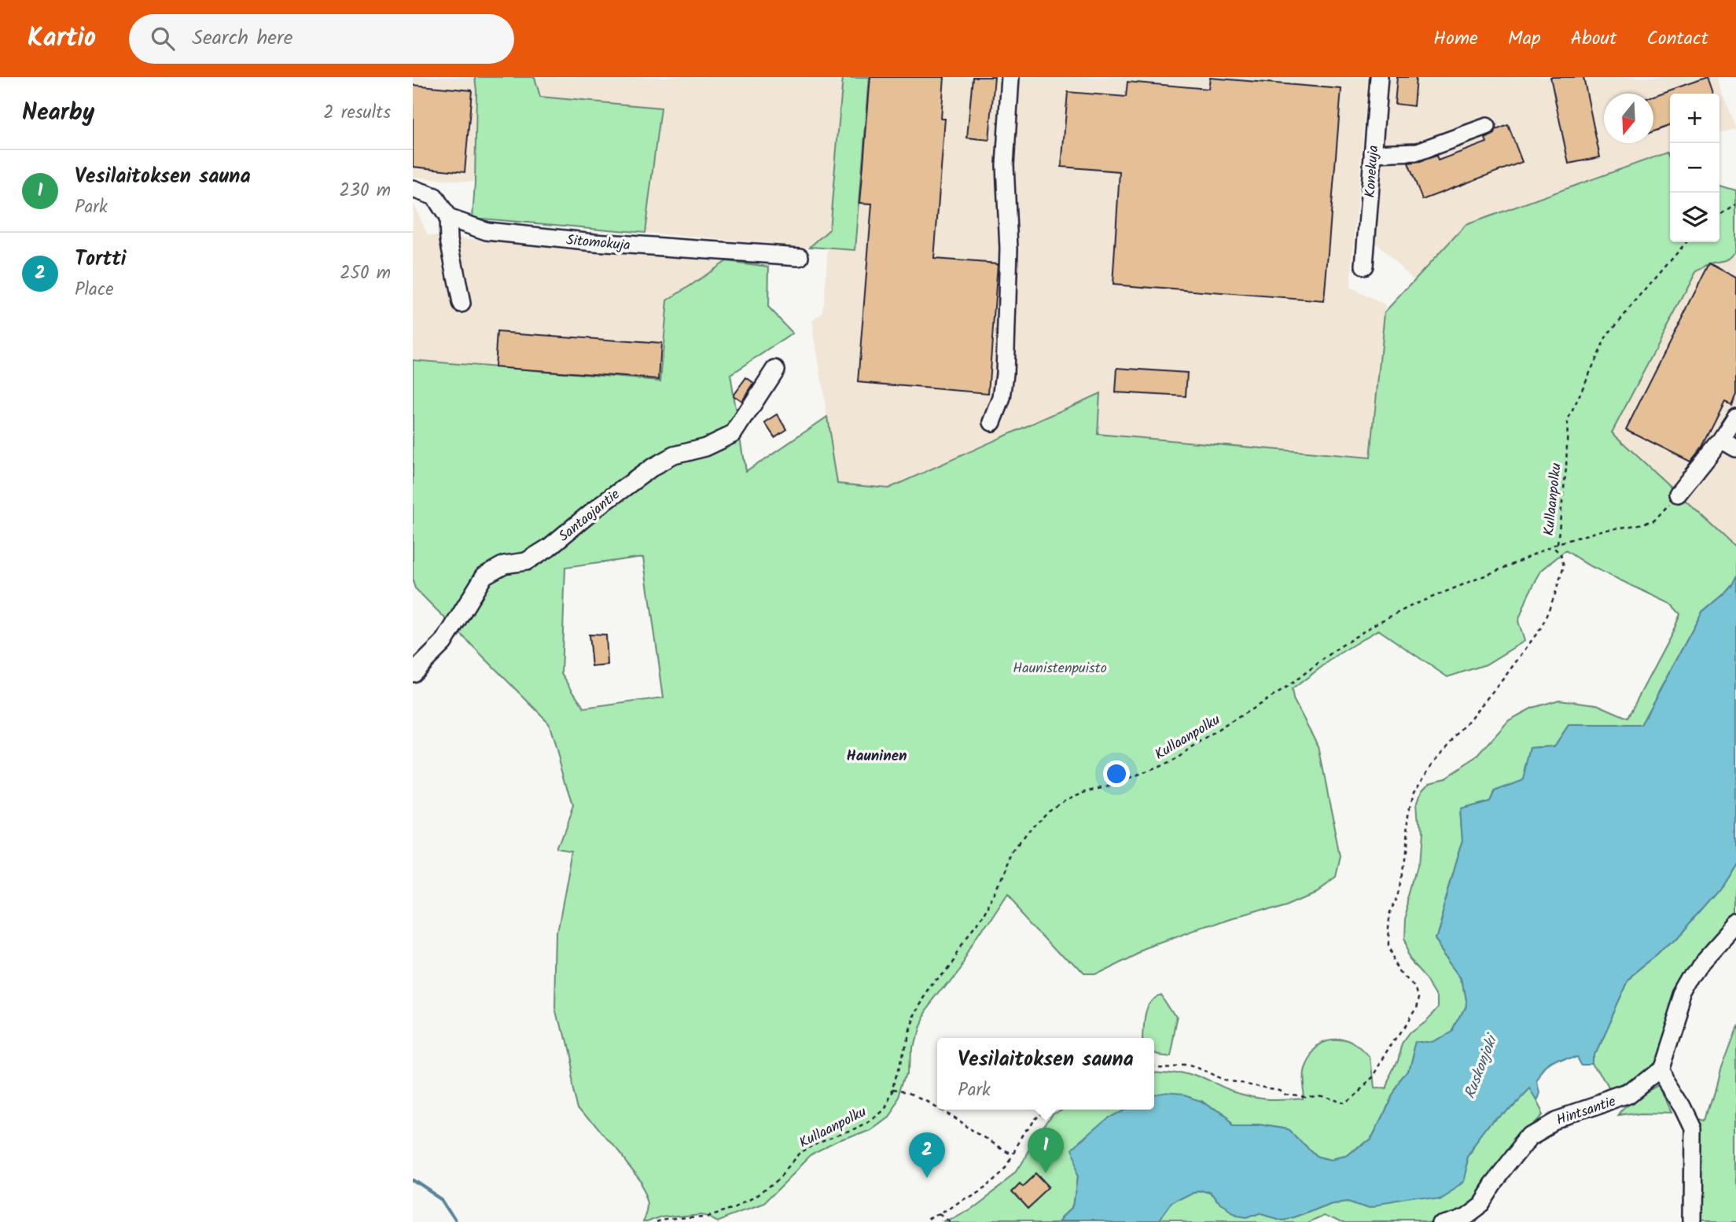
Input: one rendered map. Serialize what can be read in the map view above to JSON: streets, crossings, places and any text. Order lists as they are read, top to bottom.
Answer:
{
  "streets": {
    "street": [
      "Konekuja",
      "Sitomokuja",
      "Santaojantie",
      "Hintsantie"
    ],
    "path": ["Kullaanpolku"]
  },
  "districts": ["Hauninen"],
  "water": ["Ruskonjoki"],
  "parks": ["Haunistenpuisto"],
  "north": "bottom",
  "page": {
    "header": "Kartio",
    "search": "Search here",
    "nav": [
      "Home",
      "Map",
      "About",
      "Contact"
    ],
    "heading": ["Nearby", "2 results"],
    "map_buttons": ["+", "−"],
    "list": [
      {
        "mark": "1",
        "name": "Vesilaitoksen sauna",
        "note": "Park",
        "value": "230 m"
      },
      {
        "mark": "2",
        "name": "Tortti",
        "note": "Place",
        "value": "250 m"
      }
    ],
    "popup": ["Vesilaitoksen sauna", "Park"],
    "pins": ["1", "2"]
  }
}
